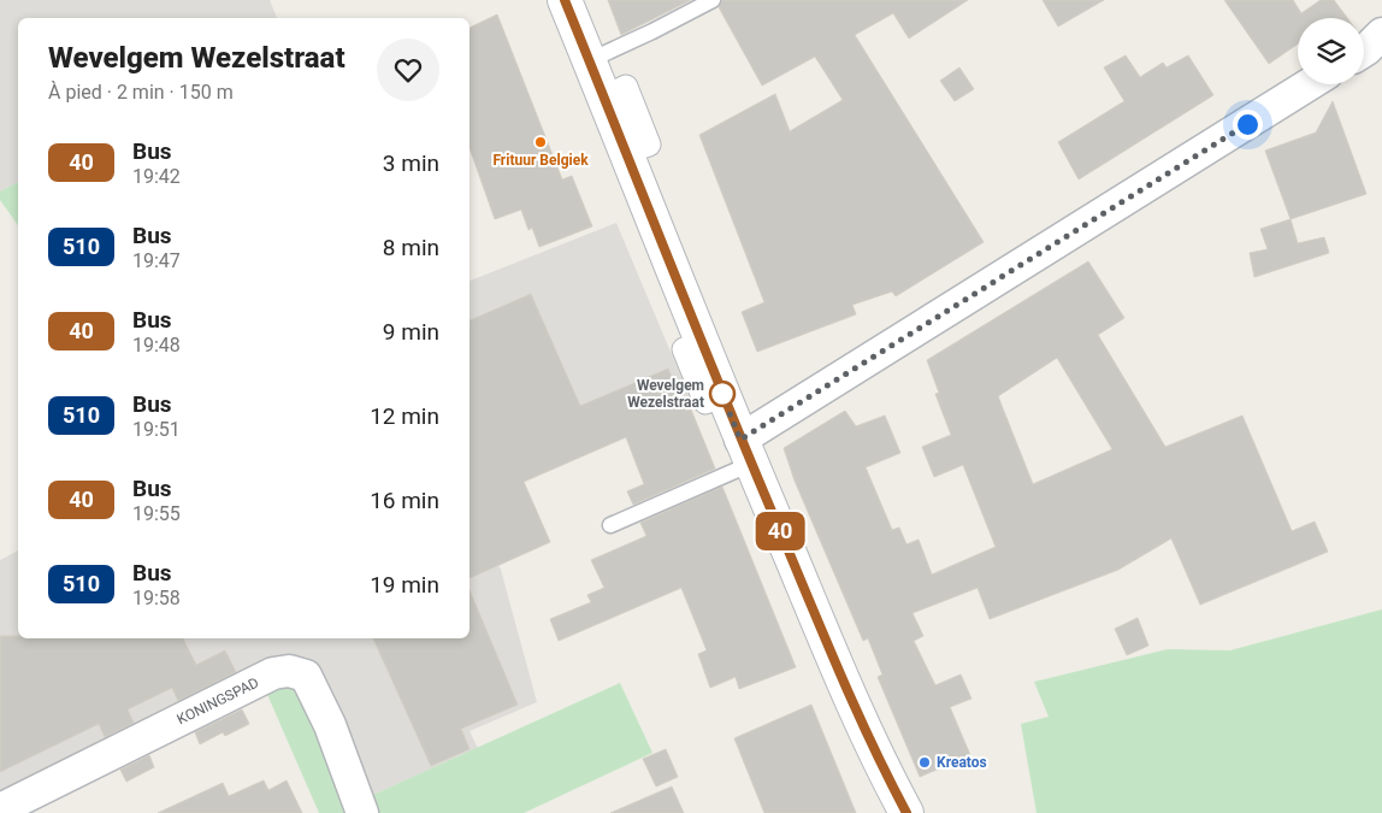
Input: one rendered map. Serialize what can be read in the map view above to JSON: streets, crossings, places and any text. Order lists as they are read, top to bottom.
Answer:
{
  "streets": {
    "street": ["KONINGSPAD"]
  },
  "places": ["Frituur Belgiek", "Wevelgem Wezelstraat", "Kreatos"],
  "lines": ["bus line 40"],
  "page": {
    "on_map": "40",
    "heading": ["Wevelgem Wezelstraat", "À pied · 2 min · 150 m"],
    "list": [
      {
        "mark": "40",
        "name": "Bus",
        "note": "19:42",
        "value": "3 min"
      },
      {
        "mark": "510",
        "name": "Bus",
        "note": "19:47",
        "value": "8 min"
      },
      {
        "mark": "40",
        "name": "Bus",
        "note": "19:48",
        "value": "9 min"
      },
      {
        "mark": "510",
        "name": "Bus",
        "note": "19:51",
        "value": "12 min"
      },
      {
        "mark": "40",
        "name": "Bus",
        "note": "19:55",
        "value": "16 min"
      },
      {
        "mark": "510",
        "name": "Bus",
        "note": "19:58",
        "value": "19 min"
      }
    ]
  }
}
